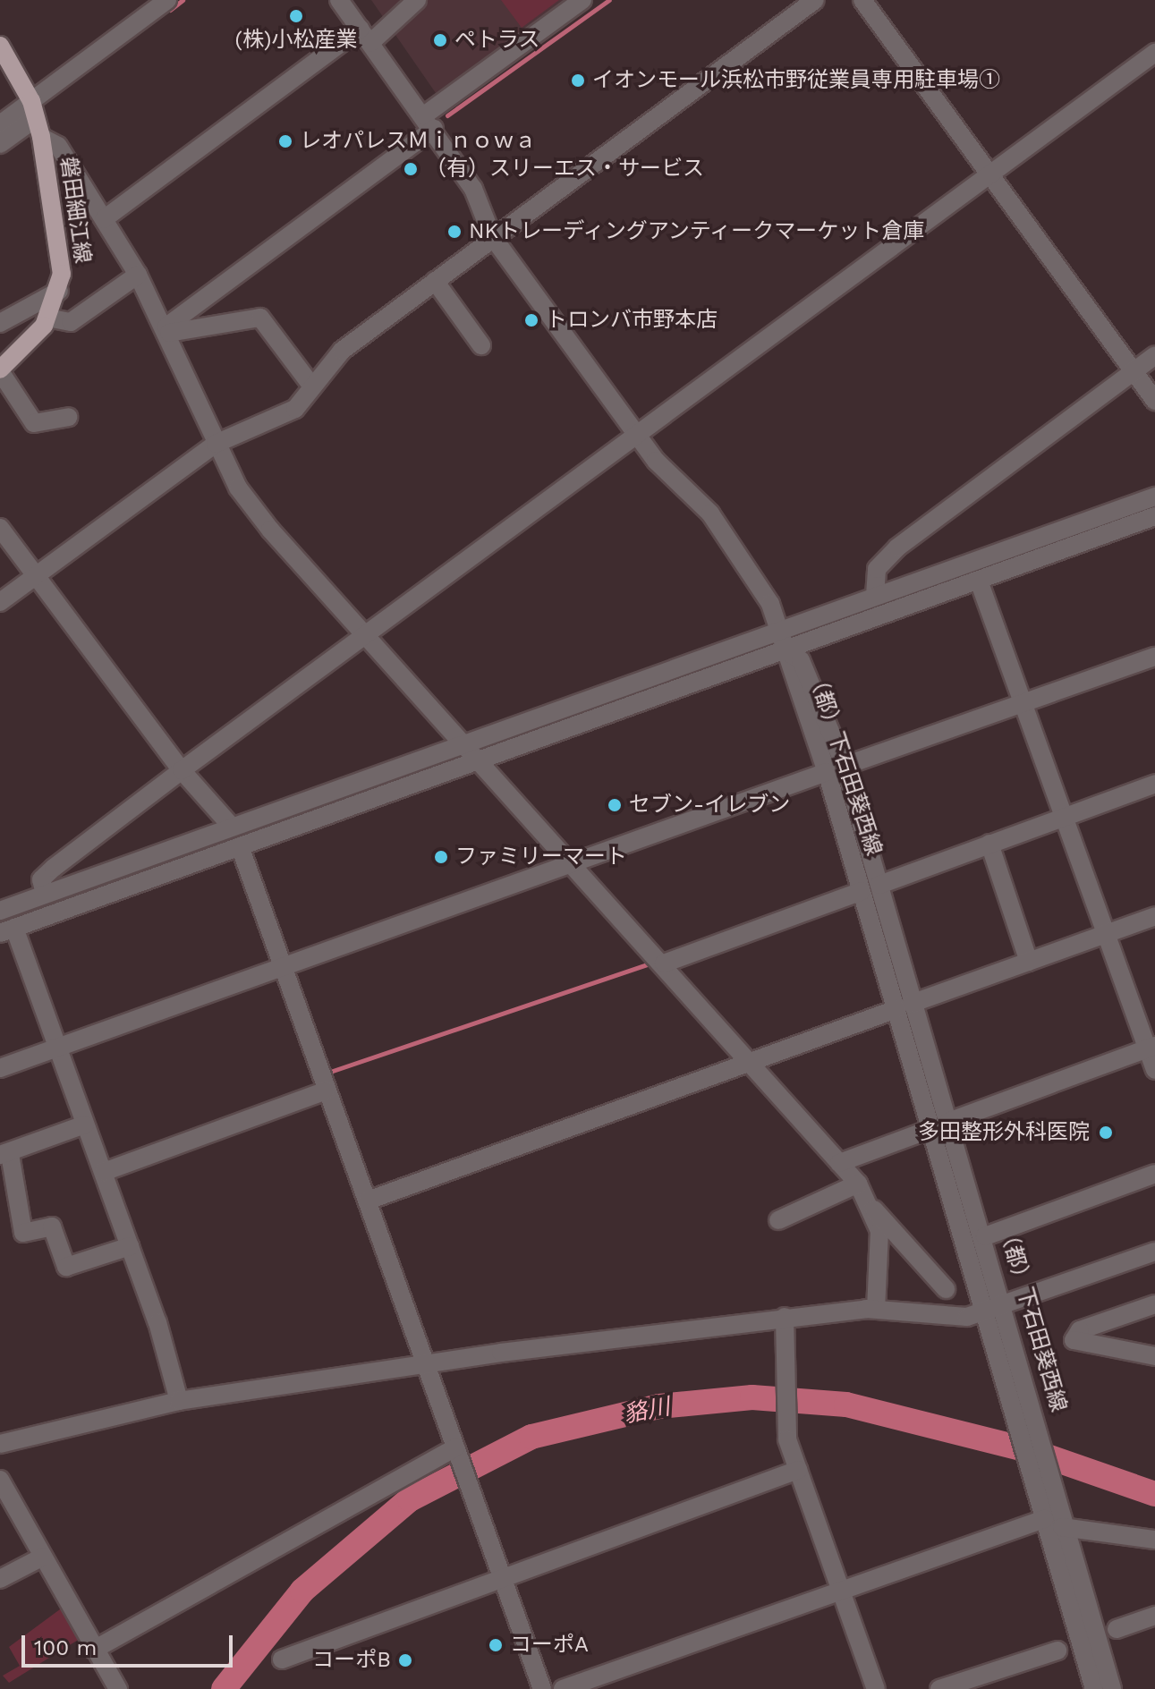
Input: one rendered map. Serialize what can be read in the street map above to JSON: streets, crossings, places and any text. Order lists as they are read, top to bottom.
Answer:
{
  "streets": {
    "main road": ["磐田細江線"],
    "street": ["（都）下石田葵西線"]
  },
  "water": ["貉川"],
  "places": [
    "(株)小松産業",
    "ペトラス",
    "イオンモール浜松市野従業員専用駐車場①",
    "レオパレスＭｉｎｏｗａ",
    "（有）スリーエス・サービス",
    "NKトレーディングアンティークマーケット倉庫",
    "トロンバ市野本店",
    "セブン-イレブン",
    "ファミリーマート",
    "多田整形外科医院",
    "コーポA",
    "コーポB"
  ],
  "scale_bar": "100 m"
}
